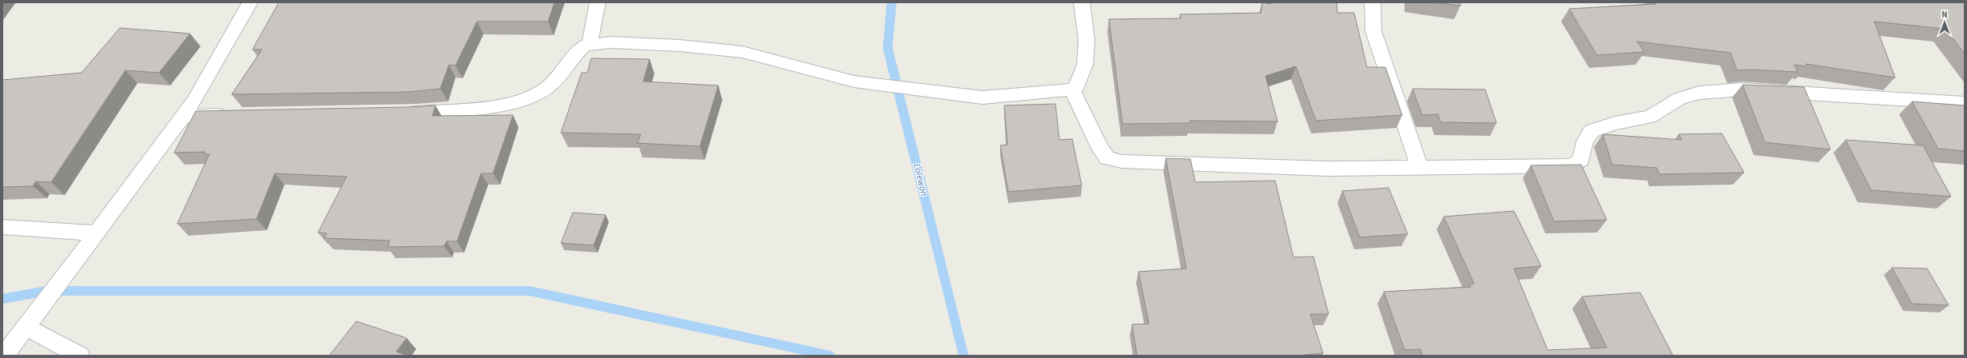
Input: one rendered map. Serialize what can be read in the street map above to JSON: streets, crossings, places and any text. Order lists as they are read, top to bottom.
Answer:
{
  "water": ["Lalewon"],
  "north": "top"
}
